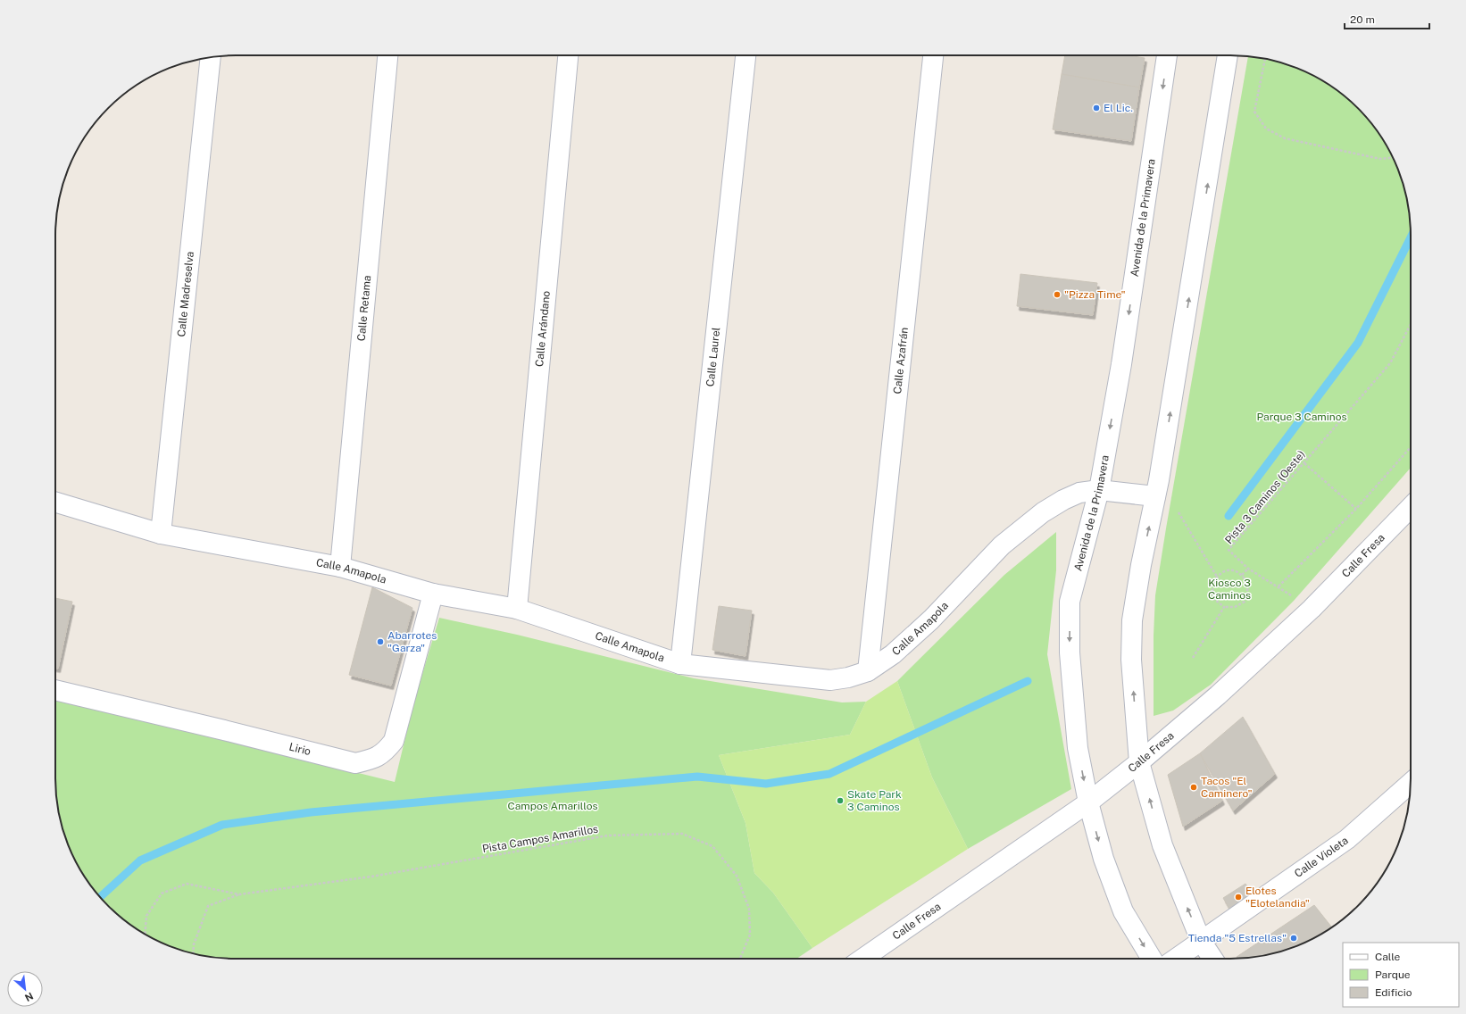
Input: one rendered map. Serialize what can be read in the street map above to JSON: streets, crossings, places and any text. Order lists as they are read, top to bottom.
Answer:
{
  "streets": {
    "street": [
      "Avenida de la Primavera",
      "Calle Madreselva",
      "Calle Retama",
      "Calle Arándano",
      "Calle Laurel",
      "Calle Azafrán",
      "Calle Fresa",
      "Calle Amapola",
      "Lirio",
      "Calle Violeta"
    ],
    "path": ["Pista 3 Caminos (Oeste)", "Pista Campos Amarillos"]
  },
  "crossings": [
    ["Avenida de la Primavera", "Calle Fresa"],
    ["Avenida de la Primavera", "Calle Amapola"],
    ["Calle Madreselva", "Calle Amapola"],
    ["Calle Retama", "Calle Amapola"],
    ["Calle Arándano", "Calle Amapola"],
    ["Calle Laurel", "Calle Amapola"],
    ["Calle Azafrán", "Calle Amapola"],
    ["Calle Amapola", "Lirio"]
  ],
  "parks": ["Parque 3 Caminos", "Kiosco 3 Caminos", "Campos Amarillos"],
  "places": [
    "El Lic.",
    "\"Pizza Time\"",
    "Abarrotes \"Garza\"",
    "Tacos \"El Caminero\"",
    "Skate Park 3 Caminos",
    "Elotes \"Elotelandia\"",
    "Tienda \"5 Estrellas\""
  ],
  "legend": ["Calle", "Parque", "Edificio"],
  "scale_bar": "20 m",
  "north": "bottom right"
}
